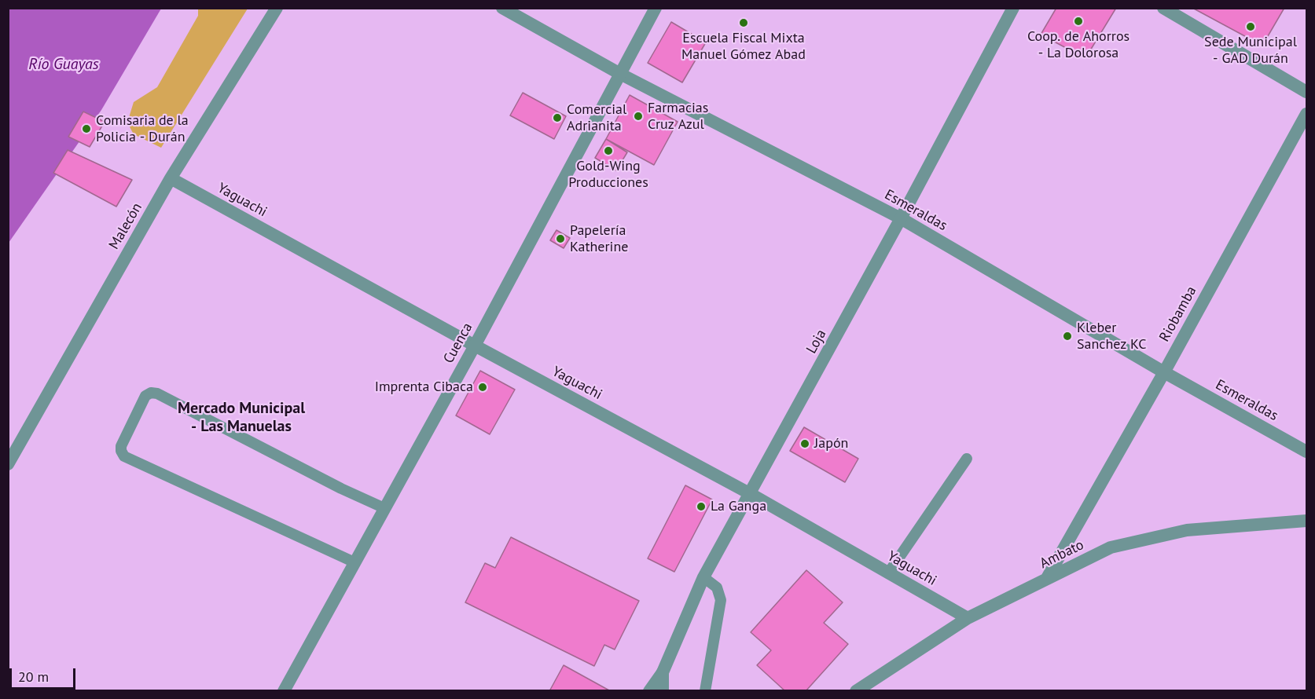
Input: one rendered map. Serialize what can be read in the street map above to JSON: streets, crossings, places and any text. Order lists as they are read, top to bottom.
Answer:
{
  "streets": {
    "street": [
      "Yaguachi",
      "Esmeraldas",
      "Malecón",
      "Riobamba",
      "Loja",
      "Cuenca",
      "Ambato"
    ]
  },
  "crossings": [
    ["Yaguachi", "Malecón"],
    ["Yaguachi", "Loja"],
    ["Yaguachi", "Cuenca"],
    ["Yaguachi", "Ambato"],
    ["Esmeraldas", "Riobamba"],
    ["Esmeraldas", "Loja"],
    ["Esmeraldas", "Cuenca"],
    ["Riobamba", "Ambato"]
  ],
  "districts": ["Mercado Municipal - Las Manuelas"],
  "water": ["Río Guayas"],
  "places": [
    "Coop. de Ahorros - La Dolorosa",
    "Escuela Fiscal Mixta Manuel Gómez Abad",
    "Sede Municipal - GAD Durán",
    "Farmacias Cruz Azul",
    "Comercial Adrianita",
    "Comisaria de la Policia - Durán",
    "Gold-Wing Producciones",
    "Papelería Katherine",
    "Kleber Sanchez KC",
    "Imprenta Cibaca",
    "Japón",
    "La Ganga"
  ],
  "scale_bar": "20 m"
}
